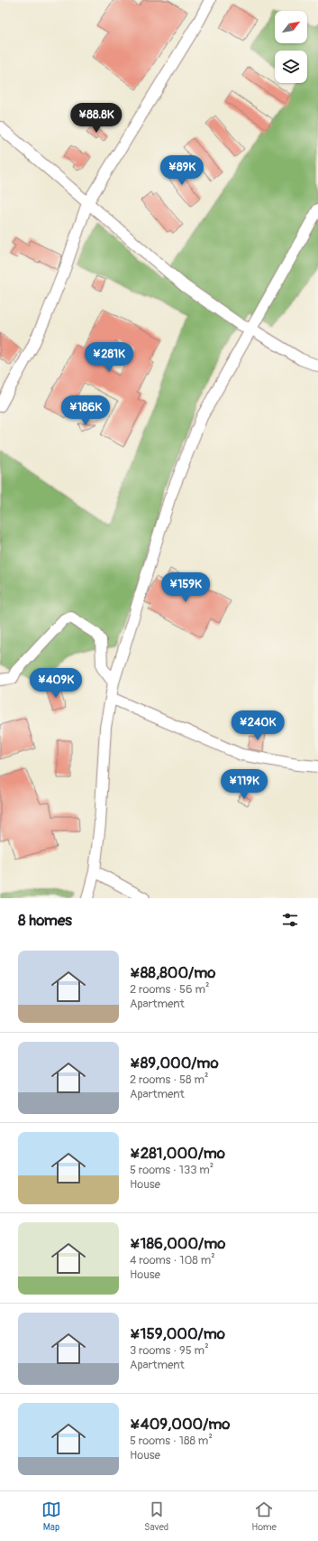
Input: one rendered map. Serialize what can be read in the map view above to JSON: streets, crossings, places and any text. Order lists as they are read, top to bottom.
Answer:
{
  "north": "top right",
  "page": {
    "price": [
      "¥88.8K",
      "¥89K",
      "¥281K",
      "¥186K",
      "¥159K",
      "¥409K",
      "¥240K",
      "¥119K"
    ],
    "heading": "8 homes",
    "list": [
      {
        "name": "¥88,800/mo",
        "note": "2 rooms · 56 m² · Apartment"
      },
      {
        "name": "¥89,000/mo",
        "note": "2 rooms · 58 m² · Apartment"
      },
      {
        "name": "¥281,000/mo",
        "note": "5 rooms · 133 m² · House"
      },
      {
        "name": "¥186,000/mo",
        "note": "4 rooms · 108 m² · House"
      },
      {
        "name": "¥159,000/mo",
        "note": "3 rooms · 95 m² · Apartment"
      },
      {
        "name": "¥409,000/mo",
        "note": "5 rooms · 188 m² · House"
      }
    ],
    "tabs": ["Map", "Saved", "Home"]
  }
}
